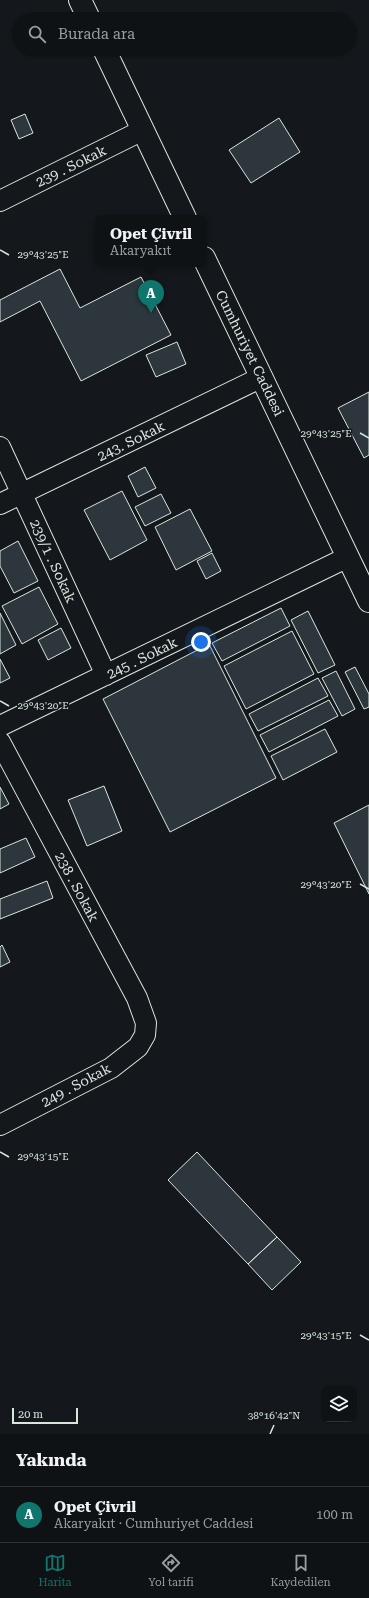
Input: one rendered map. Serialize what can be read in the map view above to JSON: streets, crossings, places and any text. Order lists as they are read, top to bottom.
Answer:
{
  "streets": {
    "main road": ["Cumhuriyet Caddesi"],
    "street": [
      "239 . Sokak",
      "243. Sokak",
      "239/1 . Sokak",
      "245 . Sokak",
      "238 . Sokak",
      "249 . Sokak"
    ]
  },
  "crossings": [
    ["Cumhuriyet Caddesi", "243. Sokak"],
    ["Cumhuriyet Caddesi", "245 . Sokak"],
    ["243. Sokak", "239/1 . Sokak"],
    ["239/1 . Sokak", "245 . Sokak"],
    ["238 . Sokak", "249 . Sokak"]
  ],
  "scale_bar": "20 m",
  "page": {
    "search": "Burada ara",
    "popup": ["Opet Çivril", "Akaryakıt"],
    "pins": "A",
    "scale": "20 m",
    "heading": "Yakında",
    "list": [
      {
        "mark": "A",
        "name": "Opet Çivril",
        "note": "Akaryakıt · Cumhuriyet Caddesi",
        "value": "100 m"
      }
    ],
    "nav": ["Harita", "Yol tarifi", "Kaydedilen"]
  },
  "coordinates": [
    "29°43'25\"E",
    "29°43'20\"E",
    "29°43'15\"E",
    "38°16'42\"N"
  ]
}
